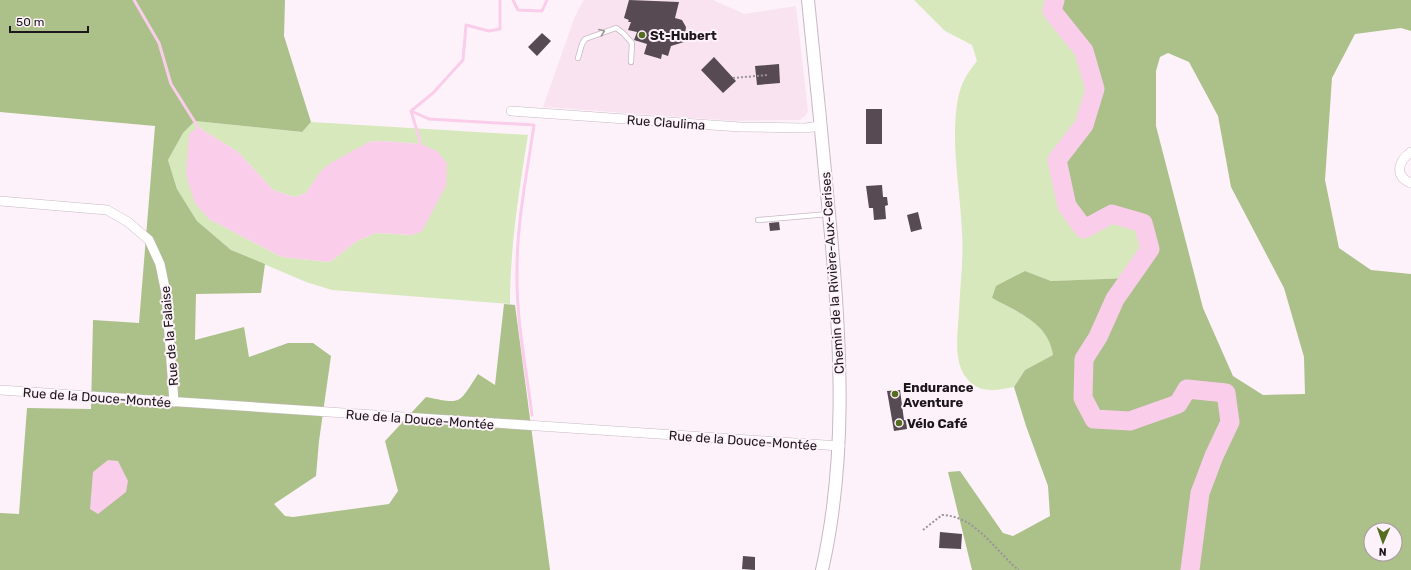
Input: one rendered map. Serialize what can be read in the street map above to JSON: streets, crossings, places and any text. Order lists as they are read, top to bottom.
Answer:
{
  "streets": {
    "main road": ["Chemin de la Rivière-Aux-Cerises"],
    "street": ["Rue Claulima", "Rue de la Falaise", "Rue de la Douce-Montée"]
  },
  "crossings": [
    ["Rue Claulima", "Chemin de la Rivière-Aux-Cerises"],
    ["Chemin de la Rivière-Aux-Cerises", "Rue de la Douce-Montée"],
    ["Rue de la Falaise", "Rue de la Douce-Montée"]
  ],
  "places": ["St-Hubert", "Endurance Aventure", "Vélo Café"],
  "scale_bar": "50 m",
  "north": "bottom"
}
